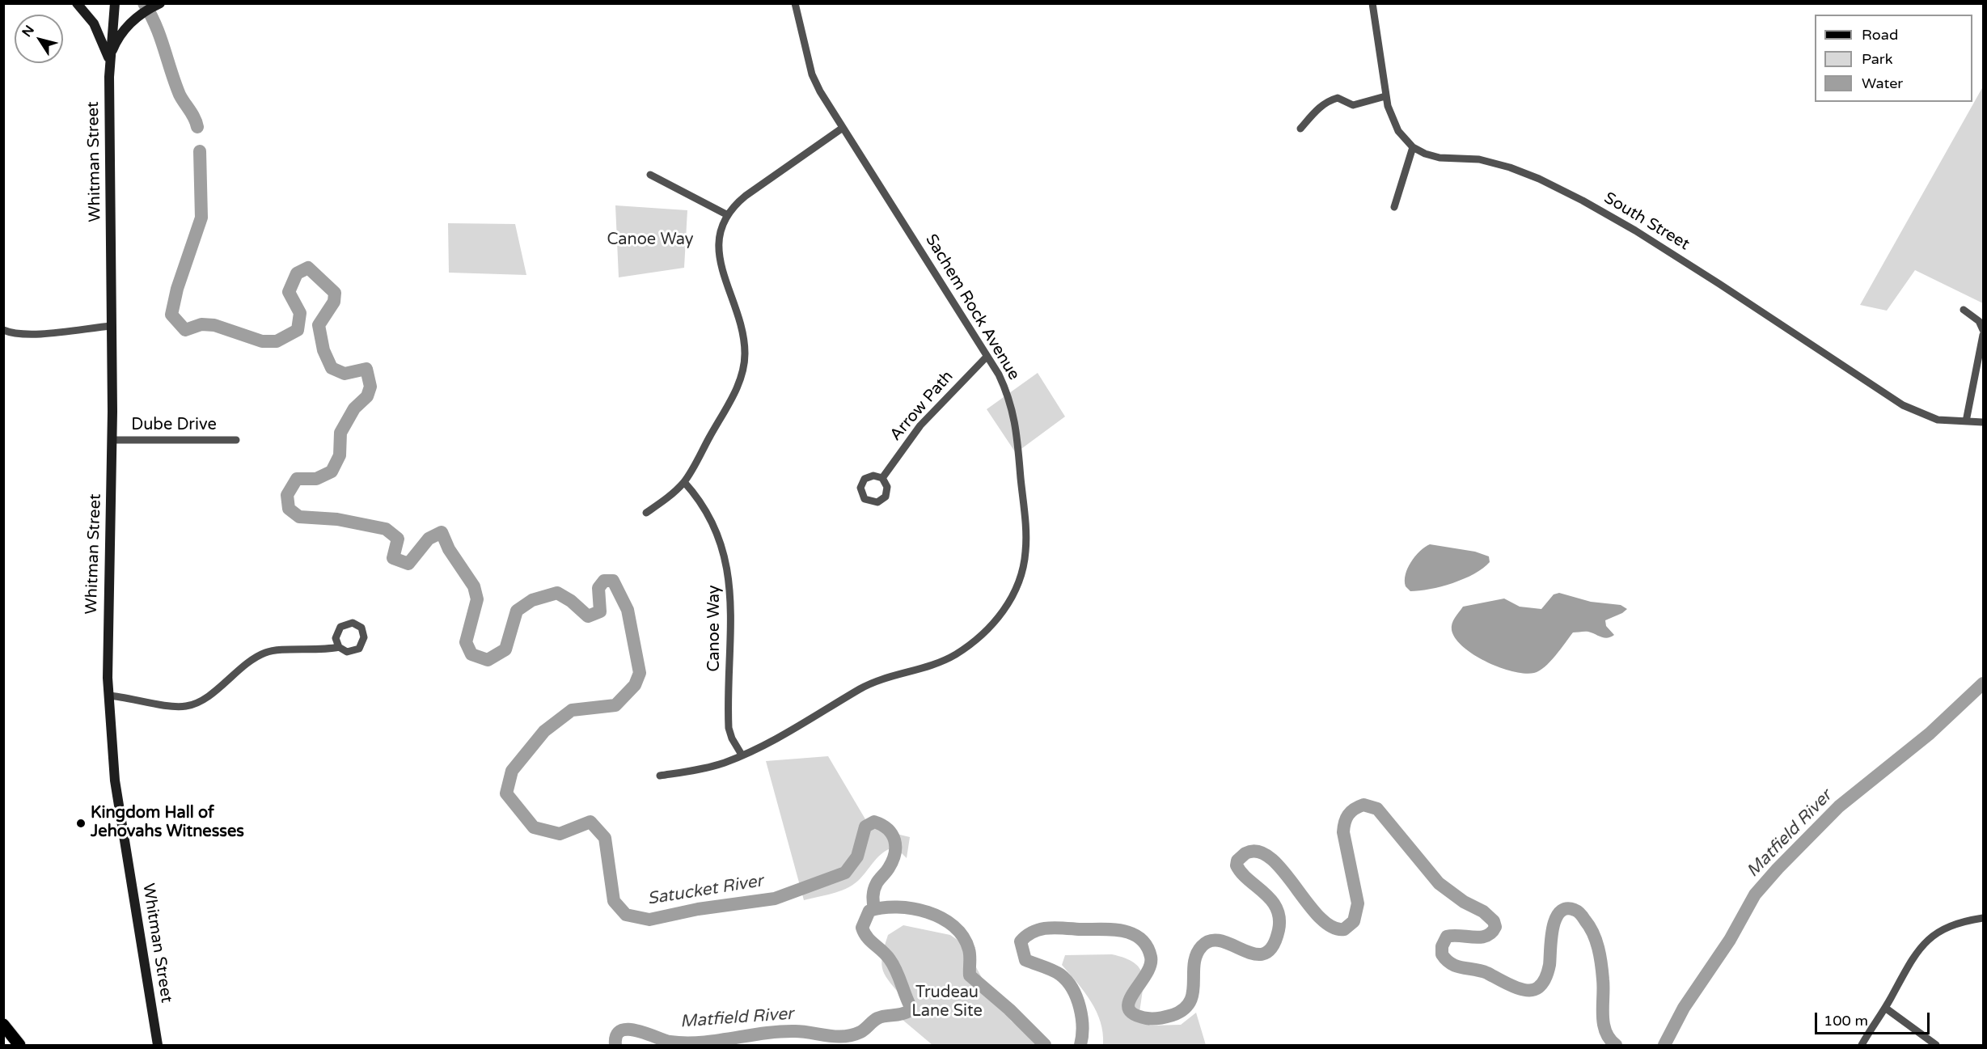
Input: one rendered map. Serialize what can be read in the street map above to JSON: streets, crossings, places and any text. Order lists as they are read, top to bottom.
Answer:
{
  "streets": {
    "main road": ["Whitman Street"],
    "street": [
      "South Street",
      "Sachem Rock Avenue",
      "Arrow Path",
      "Dube Drive",
      "Canoe Way"
    ]
  },
  "crossings": [
    ["Whitman Street", "Dube Drive"],
    ["Sachem Rock Avenue", "Arrow Path"],
    ["Sachem Rock Avenue", "Canoe Way"]
  ],
  "water": ["Matfield River", "Satucket River"],
  "parks": ["Canoe Way", "Trudeau Lane Site"],
  "places": ["Kingdom Hall of Jehovahs Witnesses"],
  "legend": ["Road", "Park", "Water"],
  "scale_bar": "100 m",
  "north": "top left"
}
